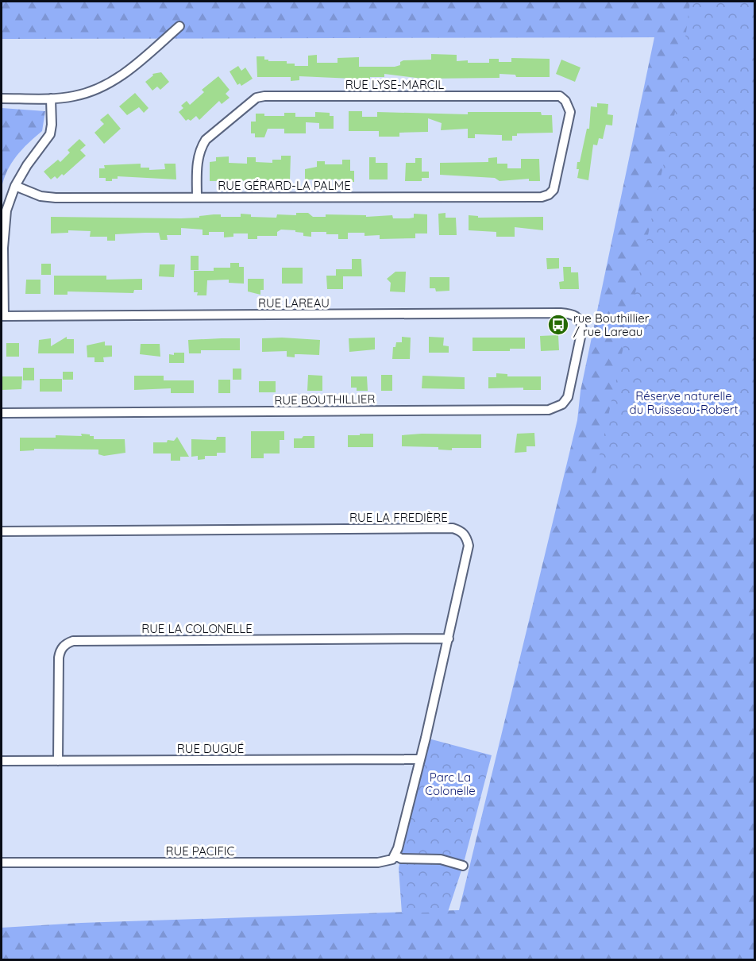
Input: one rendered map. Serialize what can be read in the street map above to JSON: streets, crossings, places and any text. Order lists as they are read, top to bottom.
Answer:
{
  "streets": {
    "street": [
      "RUE LYSE-MARCIL",
      "RUE GÉRARD-LA PALME",
      "RUE LAREAU",
      "RUE BOUTHILLIER",
      "RUE LA FREDIÈRE",
      "RUE LA COLONELLE",
      "RUE DUGUÉ",
      "RUE PACIFIC"
    ]
  },
  "crossings": [
    ["RUE LYSE-MARCIL", "RUE GÉRARD-LA PALME"],
    ["RUE LAREAU", "RUE BOUTHILLIER"],
    ["RUE LA FREDIÈRE", "RUE LA COLONELLE"],
    ["RUE LA FREDIÈRE", "RUE DUGUÉ"],
    ["RUE LA FREDIÈRE", "RUE PACIFIC"],
    ["RUE LA COLONELLE", "RUE DUGUÉ"]
  ],
  "parks": ["Réserve naturelle du Ruisseau-Robert", "Parc La Colonelle"],
  "places": {
    "bus stop": ["rue Bouthillier / rue Lareau"]
  }
}
